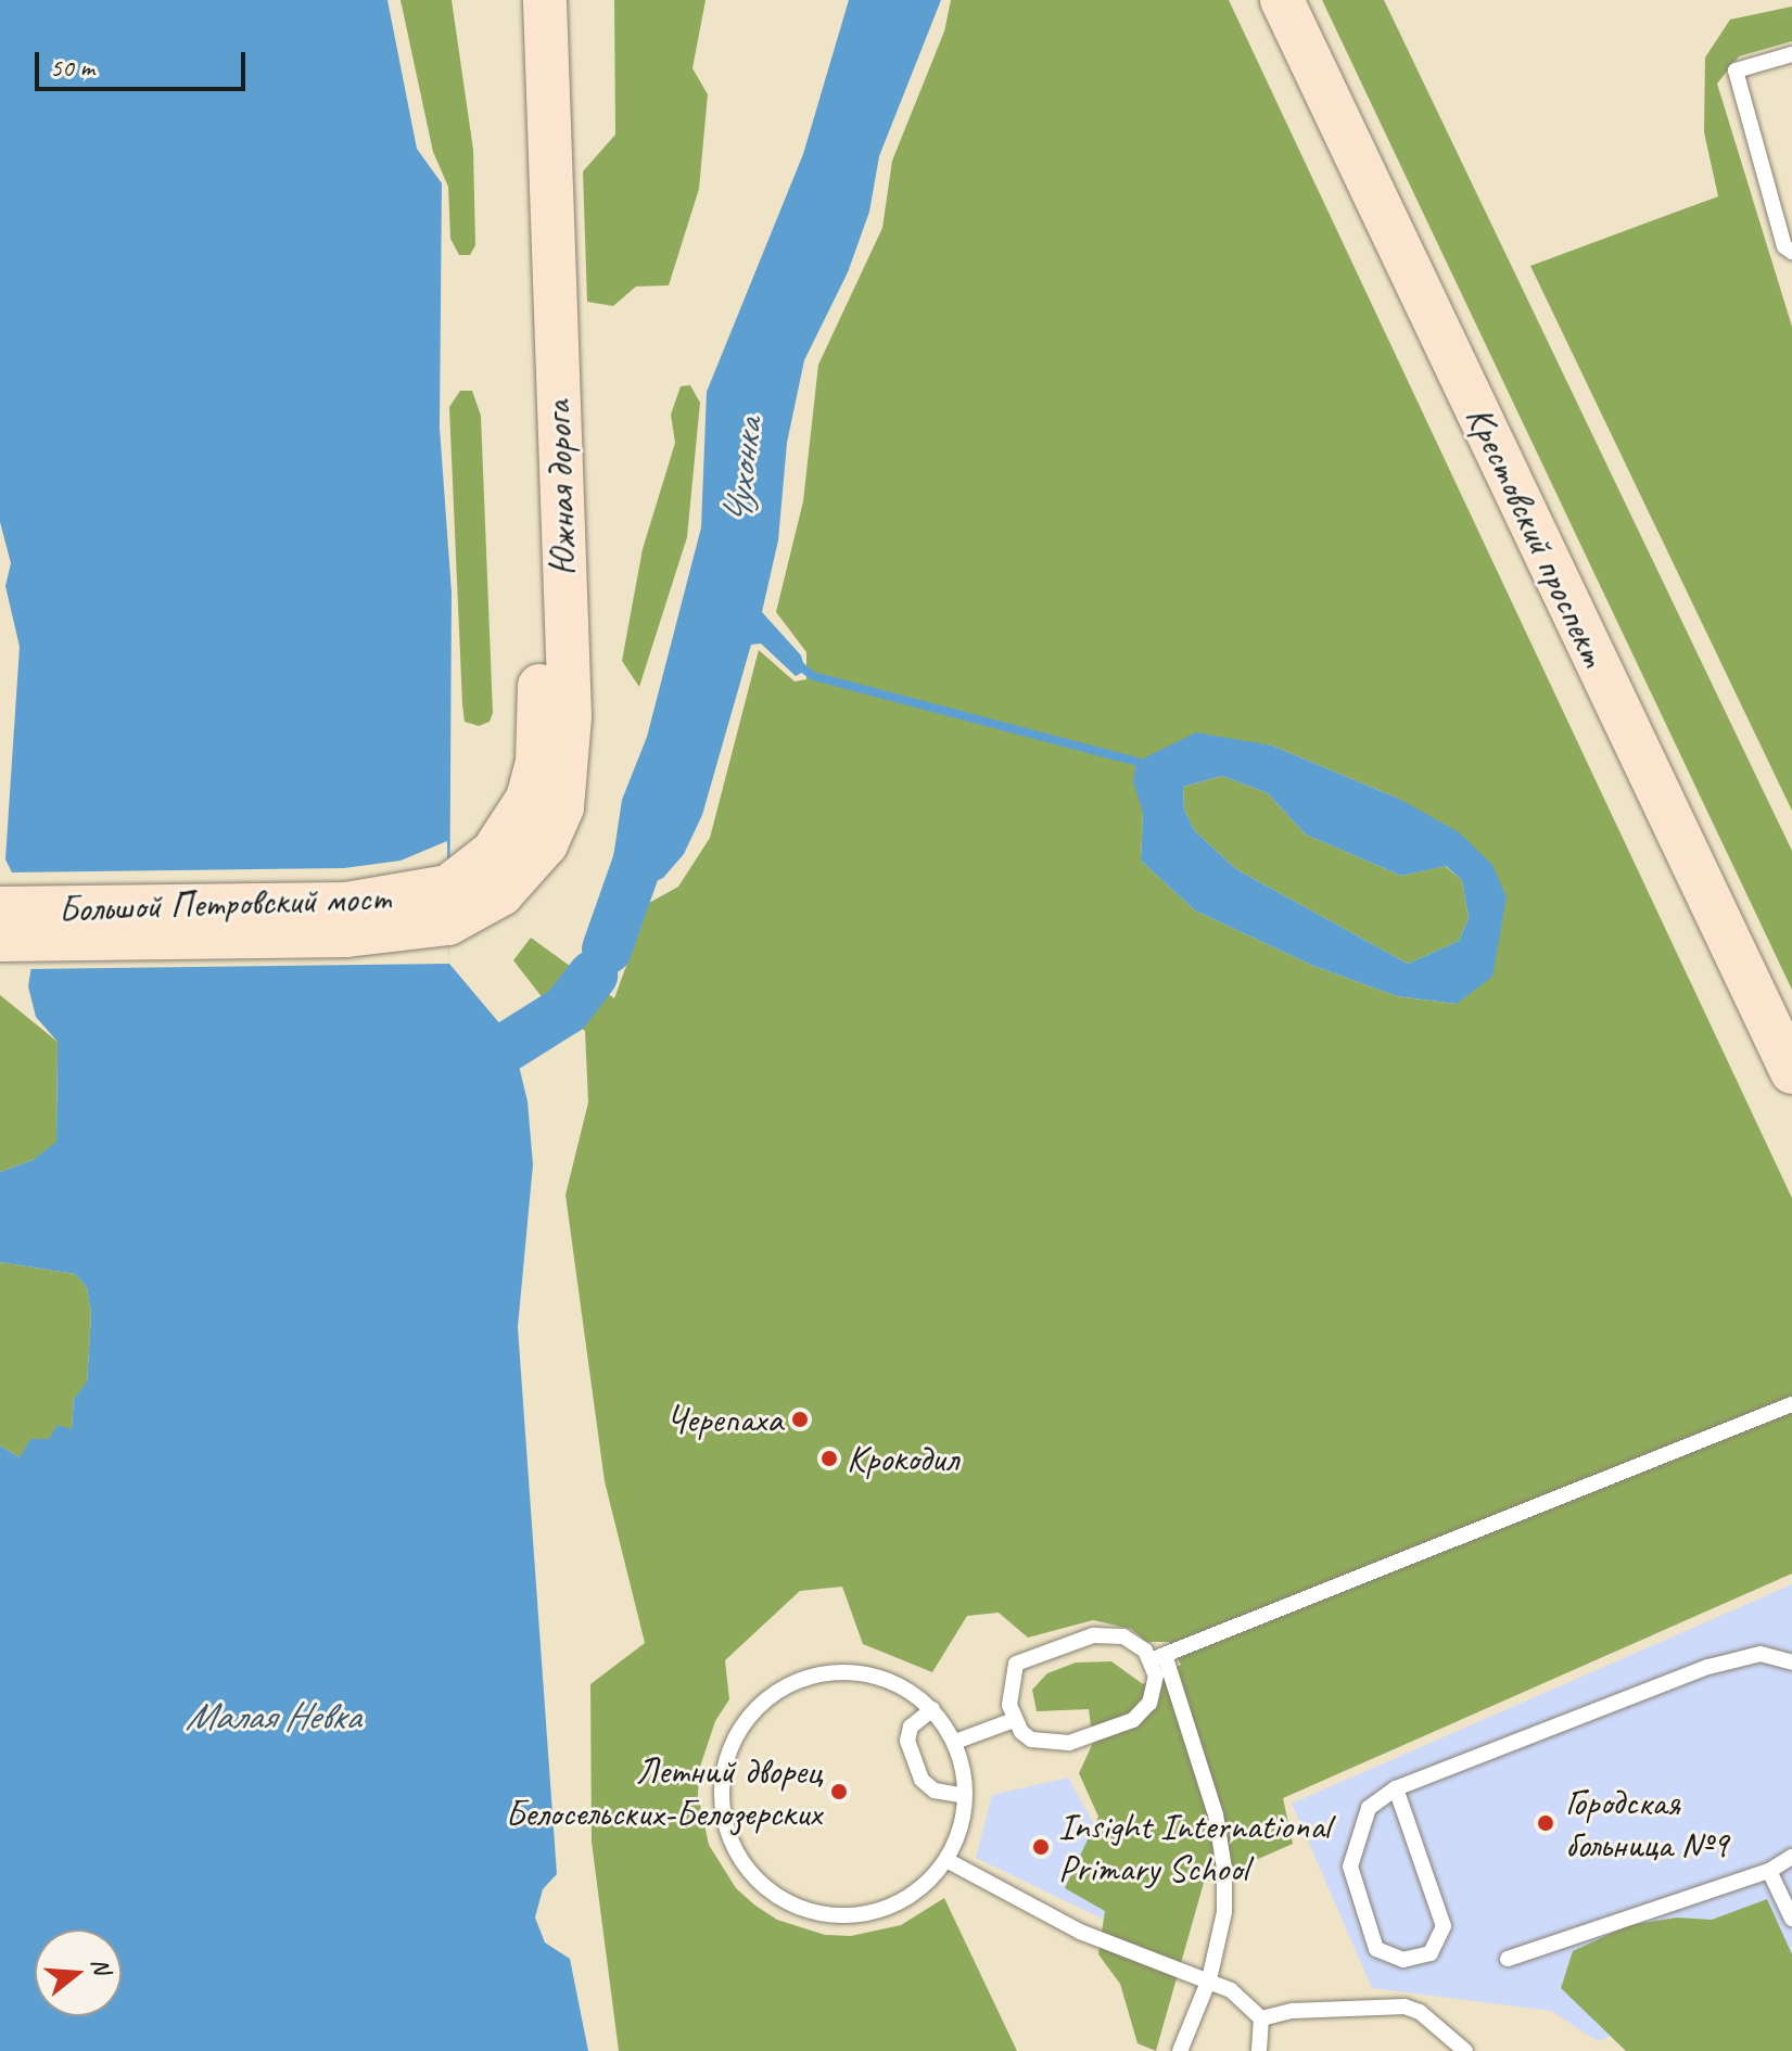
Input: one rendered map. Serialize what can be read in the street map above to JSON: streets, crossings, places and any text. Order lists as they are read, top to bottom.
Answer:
{
  "streets": {
    "street": ["Южная дорога", "Крестовский проспект", "Большой Петровский мост"]
  },
  "crossings": [
    ["Южная дорога", "Большой Петровский мост"]
  ],
  "water": ["Чухонка", "Малая Невка"],
  "places": [
    "Черепаха",
    "Крокодил",
    "Летний дворец Белосельских-Белозерских",
    "Городская больница №9",
    "Insight International Primary School"
  ],
  "scale_bar": "50 m",
  "north": "right"
}
